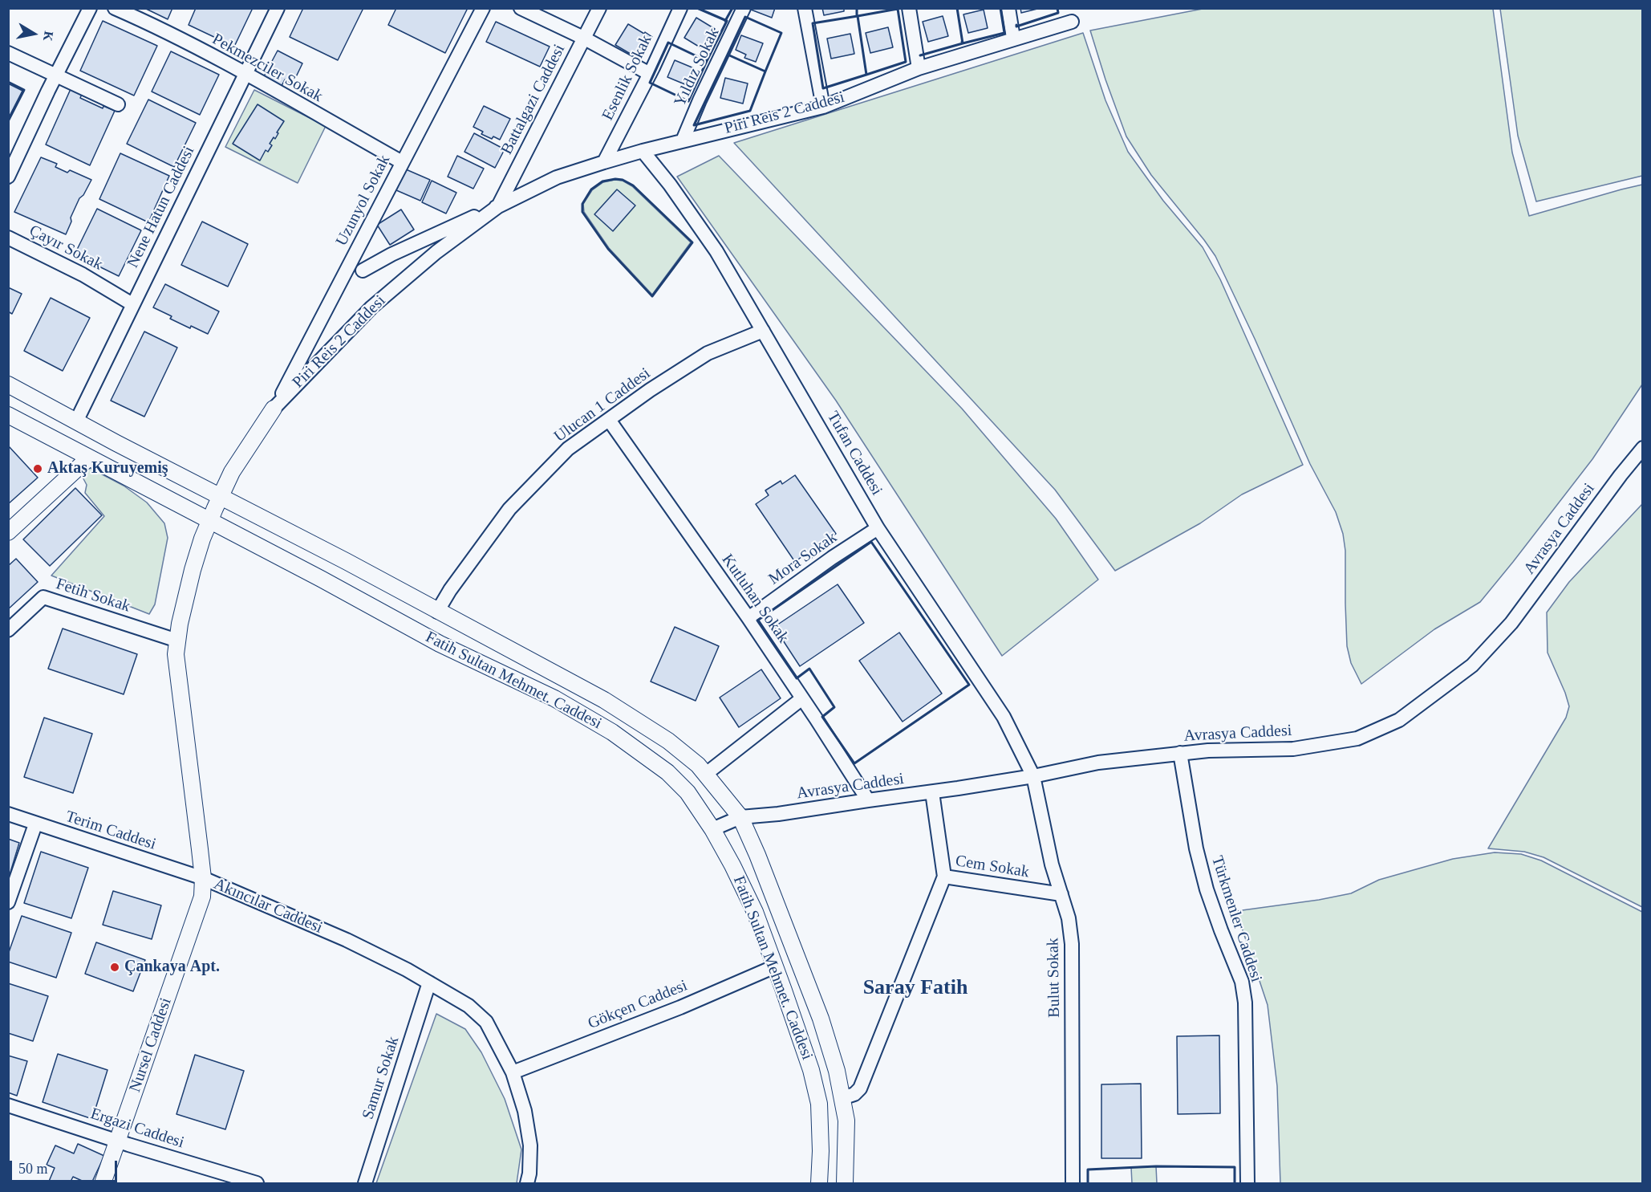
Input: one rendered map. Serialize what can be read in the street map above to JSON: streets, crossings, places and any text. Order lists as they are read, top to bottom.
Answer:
{
  "streets": {
    "street": [
      "Yıldız Sokak",
      "Pekmezciler Sokak",
      "Esenlik Sokak",
      "Battalgazi Caddesi",
      "Piri Reis 2 Caddesi",
      "Uzunyol Sokak",
      "Nene Hatun Caddesi",
      "Çayır Sokak",
      "Ulucan 1 Caddesi",
      "Tufan Caddesi",
      "Avrasya Caddesi",
      "Mora Sokak",
      "Fetih Sokak",
      "Kutluhan Sokak",
      "Fatih Sultan Mehmet. Caddesi",
      "Terim Caddesi",
      "Cem Sokak",
      "Akıncılar Caddesi",
      "Türkmenler Caddesi",
      "Bulut Sokak",
      "Gökçen Caddesi",
      "Nursel Caddesi",
      "Samur Sokak",
      "Ergazi Caddesi"
    ]
  },
  "crossings": [
    ["Yıldız Sokak", "Piri Reis 2 Caddesi"],
    ["Pekmezciler Sokak", "Uzunyol Sokak"],
    ["Pekmezciler Sokak", "Nene Hatun Caddesi"],
    ["Esenlik Sokak", "Piri Reis 2 Caddesi"],
    ["Battalgazi Caddesi", "Piri Reis 2 Caddesi"],
    ["Piri Reis 2 Caddesi", "Uzunyol Sokak"],
    ["Piri Reis 2 Caddesi", "Tufan Caddesi"],
    ["Piri Reis 2 Caddesi", "Fatih Sultan Mehmet. Caddesi"],
    ["Piri Reis 2 Caddesi", "Akıncılar Caddesi"],
    ["Nene Hatun Caddesi", "Çayır Sokak"],
    ["Nene Hatun Caddesi", "Fatih Sultan Mehmet. Caddesi"],
    ["Ulucan 1 Caddesi", "Tufan Caddesi"],
    ["Ulucan 1 Caddesi", "Kutluhan Sokak"],
    ["Ulucan 1 Caddesi", "Fatih Sultan Mehmet. Caddesi"],
    ["Tufan Caddesi", "Avrasya Caddesi"],
    ["Tufan Caddesi", "Mora Sokak"],
    ["Tufan Caddesi", "Bulut Sokak"],
    ["Avrasya Caddesi", "Kutluhan Sokak"],
    ["Avrasya Caddesi", "Fatih Sultan Mehmet. Caddesi"],
    ["Avrasya Caddesi", "Cem Sokak"],
    ["Avrasya Caddesi", "Türkmenler Caddesi"],
    ["Avrasya Caddesi", "Bulut Sokak"],
    ["Mora Sokak", "Kutluhan Sokak"],
    ["Fetih Sokak", "Akıncılar Caddesi"],
    ["Fatih Sultan Mehmet. Caddesi", "Akıncılar Caddesi"],
    ["Fatih Sultan Mehmet. Caddesi", "Gökçen Caddesi"],
    ["Terim Caddesi", "Akıncılar Caddesi"],
    ["Terim Caddesi", "Nursel Caddesi"],
    ["Cem Sokak", "Bulut Sokak"],
    ["Akıncılar Caddesi", "Gökçen Caddesi"],
    ["Akıncılar Caddesi", "Nursel Caddesi"],
    ["Akıncılar Caddesi", "Samur Sokak"],
    ["Nursel Caddesi", "Ergazi Caddesi"]
  ],
  "districts": ["Saray Fatih"],
  "places": ["Aktaş Kuruyemiş", "Çankaya Apt."],
  "scale_bar": "50 m",
  "north": "right"
}
